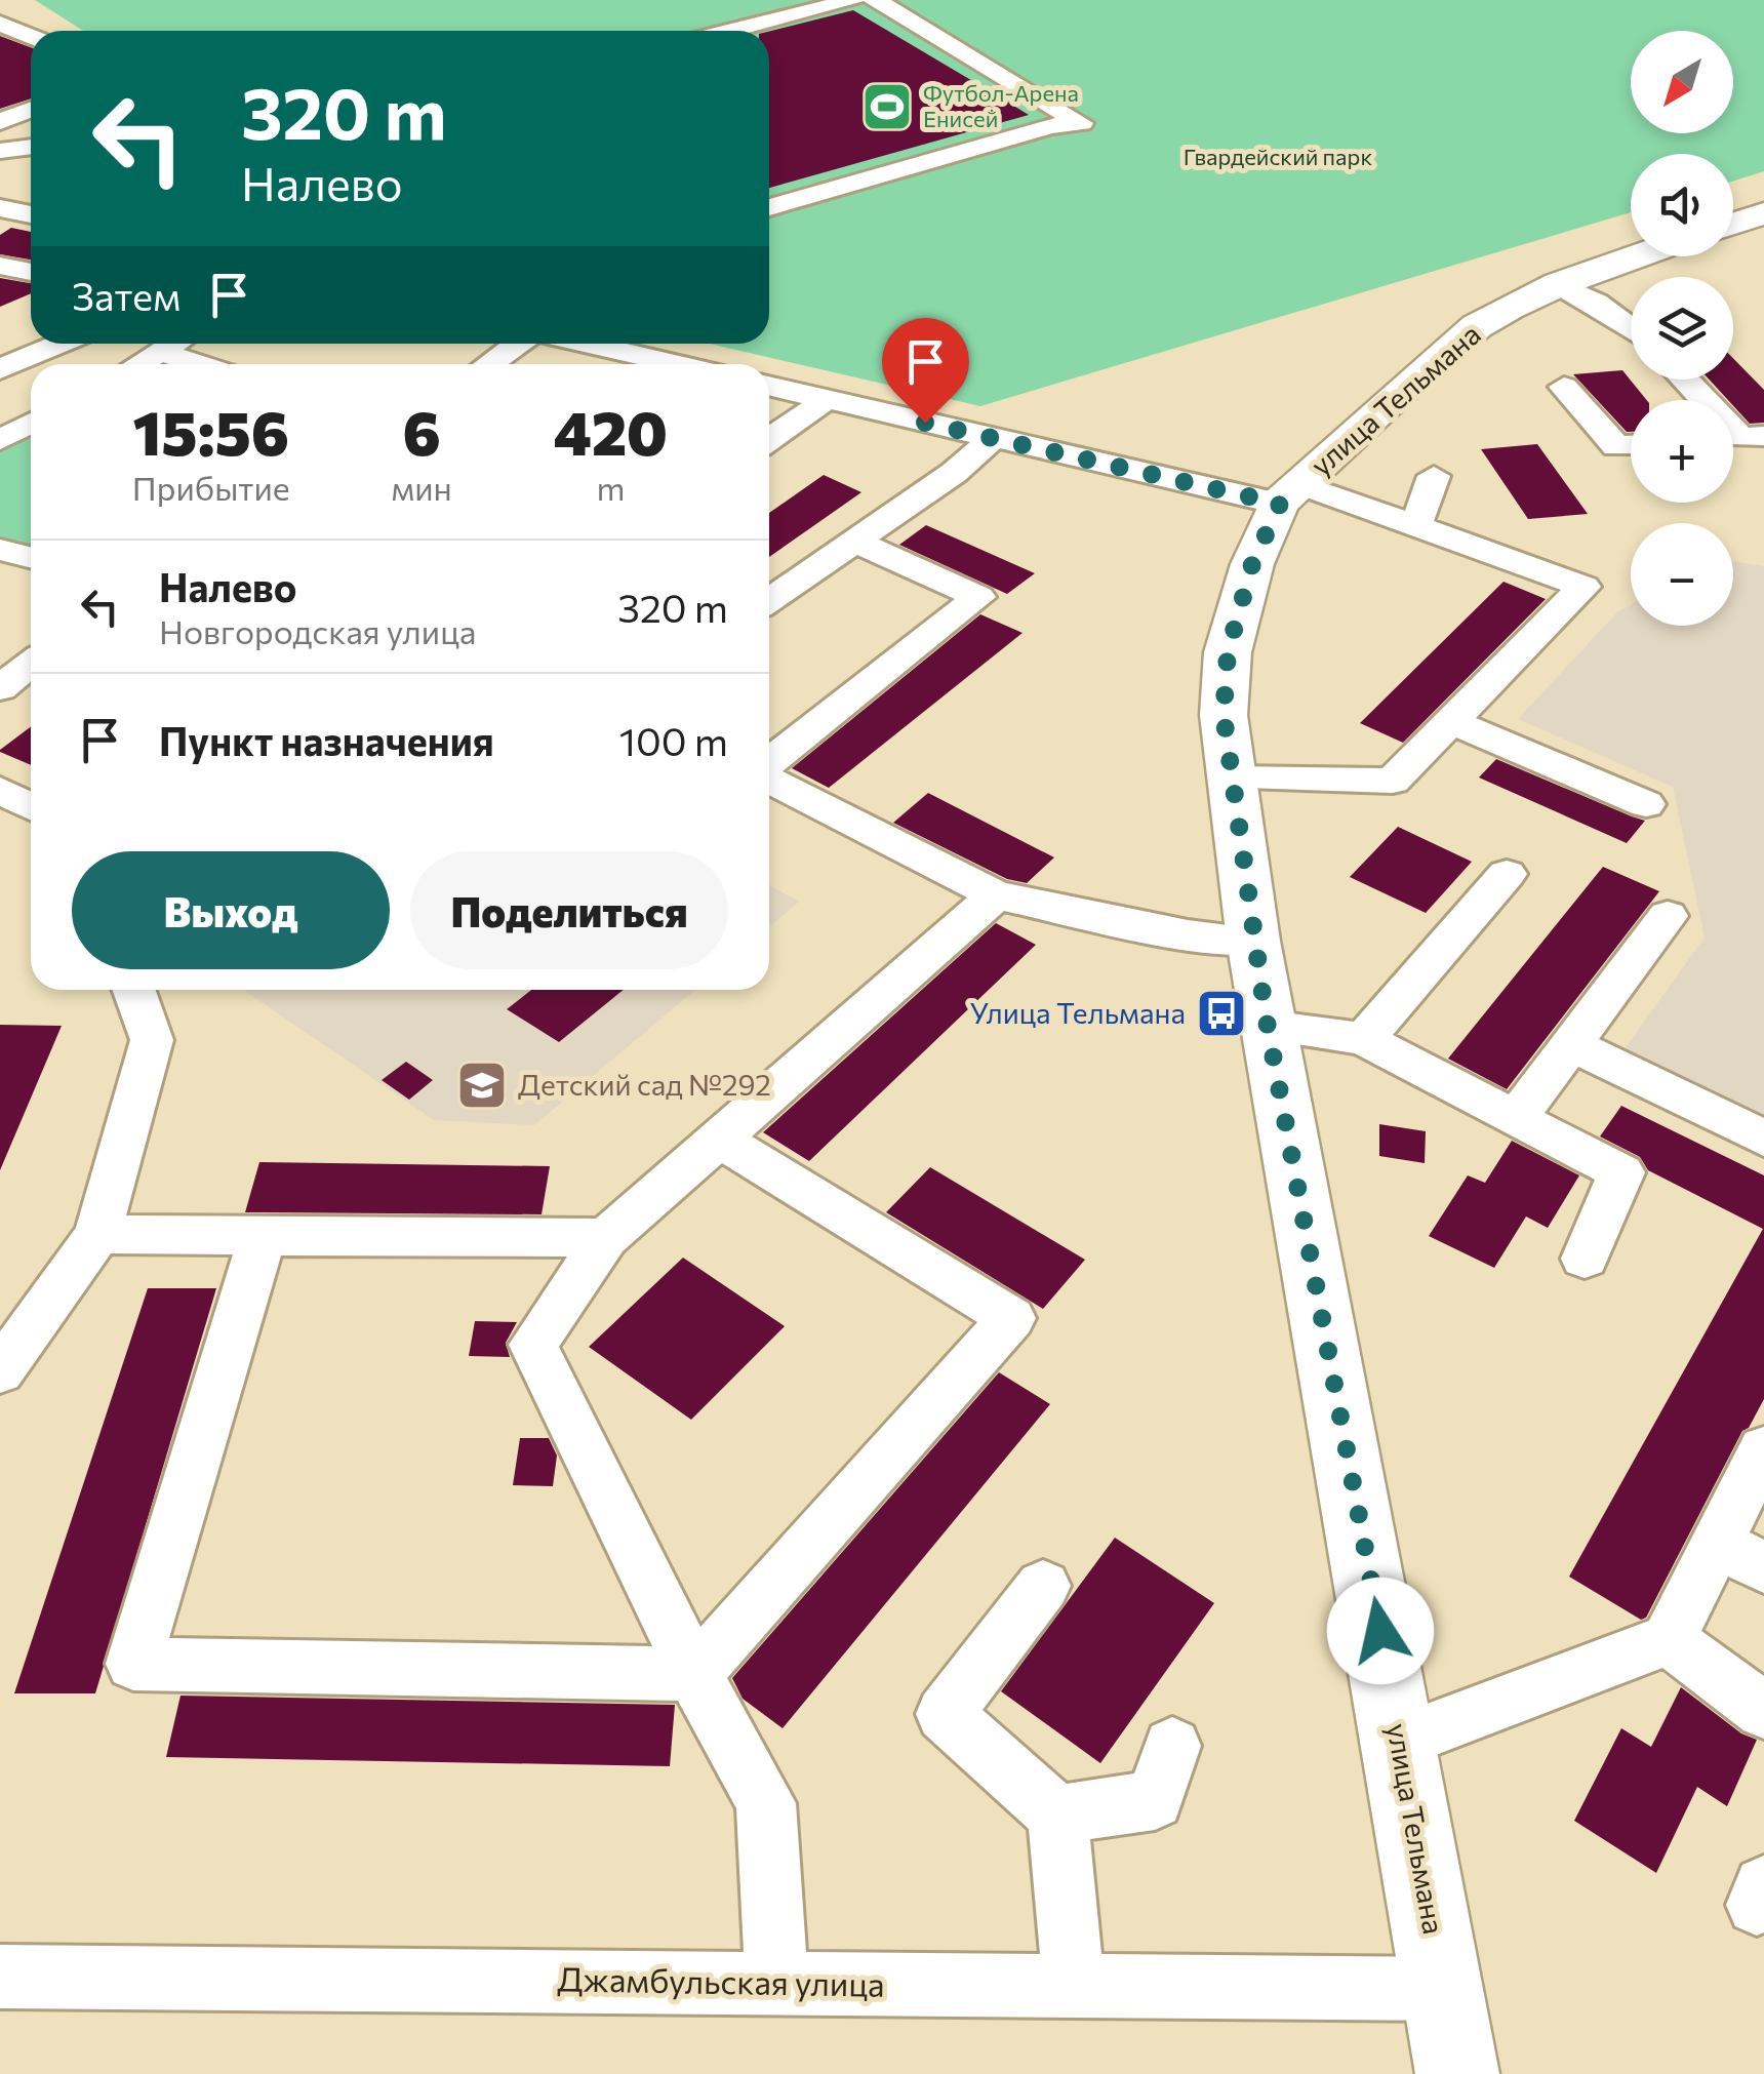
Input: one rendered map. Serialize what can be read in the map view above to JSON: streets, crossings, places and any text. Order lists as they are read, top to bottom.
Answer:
{
  "streets": {
    "main road": ["улица Тельмана"],
    "street": ["Джамбульская улица"]
  },
  "crossings": [
    ["улица Тельмана", "Джамбульская улица"]
  ],
  "parks": ["Гвардейский парк"],
  "places": {
    "sports": ["Футбол-Арена Енисей"],
    "bus stop": ["Улица Тельмана"],
    "school or university": ["Детский сад №292"]
  },
  "north": "bottom left",
  "page": {
    "map_buttons": ["+", "−"],
    "turn": ["320 m", "Налево"],
    "then": "Затем",
    "eta": [
      "15:56",
      "Прибытие",
      "6",
      "мин",
      "420",
      "m"
    ],
    "list": [
      {
        "name": "Налево",
        "note": "Новгородская улица",
        "value": "320 m"
      },
      {
        "name": "Пункт назначения",
        "value": "100 m"
      }
    ],
    "buttons": ["Выход", "Поделиться"]
  }
}
